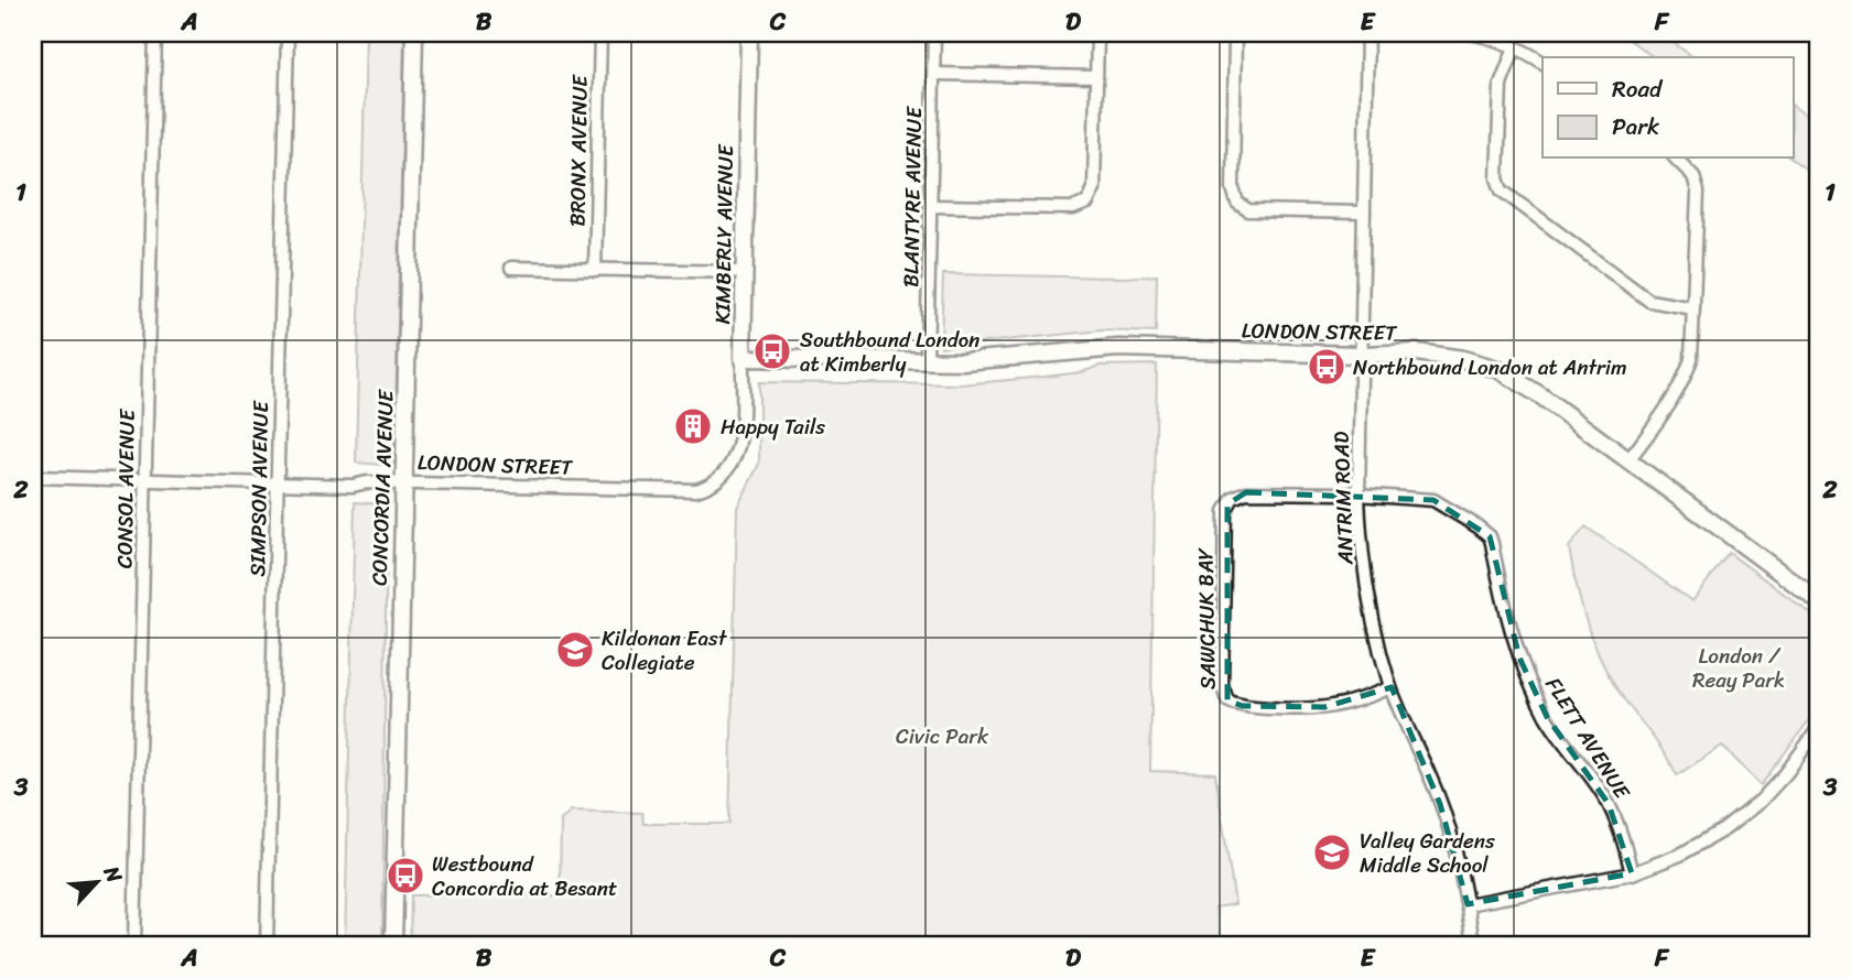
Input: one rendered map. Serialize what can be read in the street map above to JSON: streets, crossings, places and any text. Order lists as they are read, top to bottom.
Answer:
{
  "streets": {
    "street": [
      "BRONX AVENUE",
      "BLANTYRE AVENUE",
      "KIMBERLY AVENUE",
      "LONDON STREET",
      "CONCORDIA AVENUE",
      "CONSOL AVENUE",
      "SIMPSON AVENUE",
      "ANTRIM ROAD",
      "SAWCHUK BAY",
      "FLETT AVENUE"
    ]
  },
  "crossings": [
    ["BLANTYRE AVENUE", "LONDON STREET"],
    ["KIMBERLY AVENUE", "LONDON STREET"],
    ["LONDON STREET", "CONCORDIA AVENUE"],
    ["LONDON STREET", "CONSOL AVENUE"],
    ["LONDON STREET", "SIMPSON AVENUE"],
    ["LONDON STREET", "ANTRIM ROAD"],
    ["ANTRIM ROAD", "SAWCHUK BAY"],
    ["ANTRIM ROAD", "FLETT AVENUE"],
    ["SAWCHUK BAY", "FLETT AVENUE"]
  ],
  "parks": ["London / Reay Park", "Civic Park"],
  "places": {
    "bus stop": ["Southbound London at Kimberly", "Northbound London at Antrim", "Westbound Concordia at Besant"],
    "building": ["Happy Tails"],
    "school or university": ["Kildonan East Collegiate", "Valley Gardens Middle School"]
  },
  "legend": ["Road", "Park"],
  "north": "top right",
  "grid": {
    "columns": [
      "A",
      "B",
      "C",
      "D",
      "E",
      "F"
    ],
    "rows": ["1", "2", "3"]
  }
}
